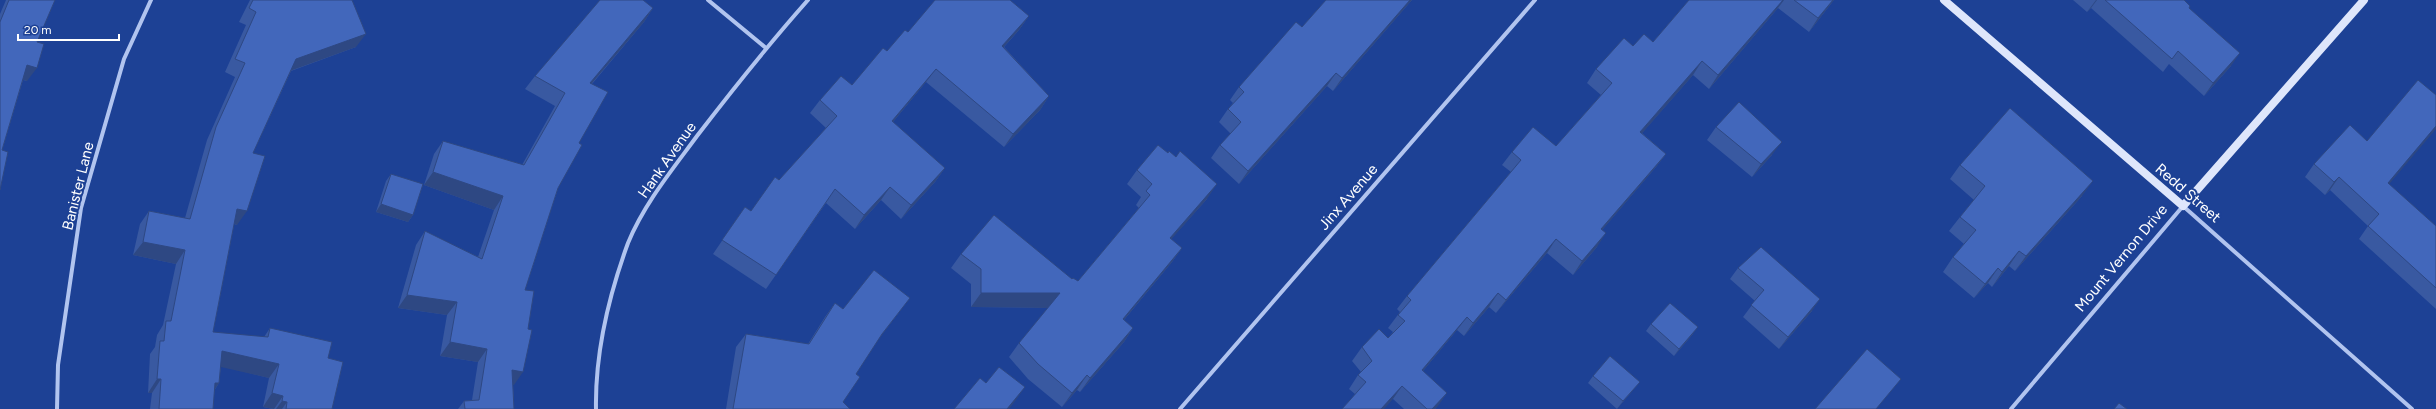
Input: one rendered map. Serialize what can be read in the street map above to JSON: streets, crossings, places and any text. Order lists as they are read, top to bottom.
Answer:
{
  "streets": {
    "street": [
      "Hank Avenue",
      "Banister Lane",
      "Redd Street",
      "Jinx Avenue",
      "Mount Vernon Drive"
    ]
  },
  "crossings": [
    ["Redd Street", "Mount Vernon Drive"]
  ],
  "scale_bar": "20 m"
}
